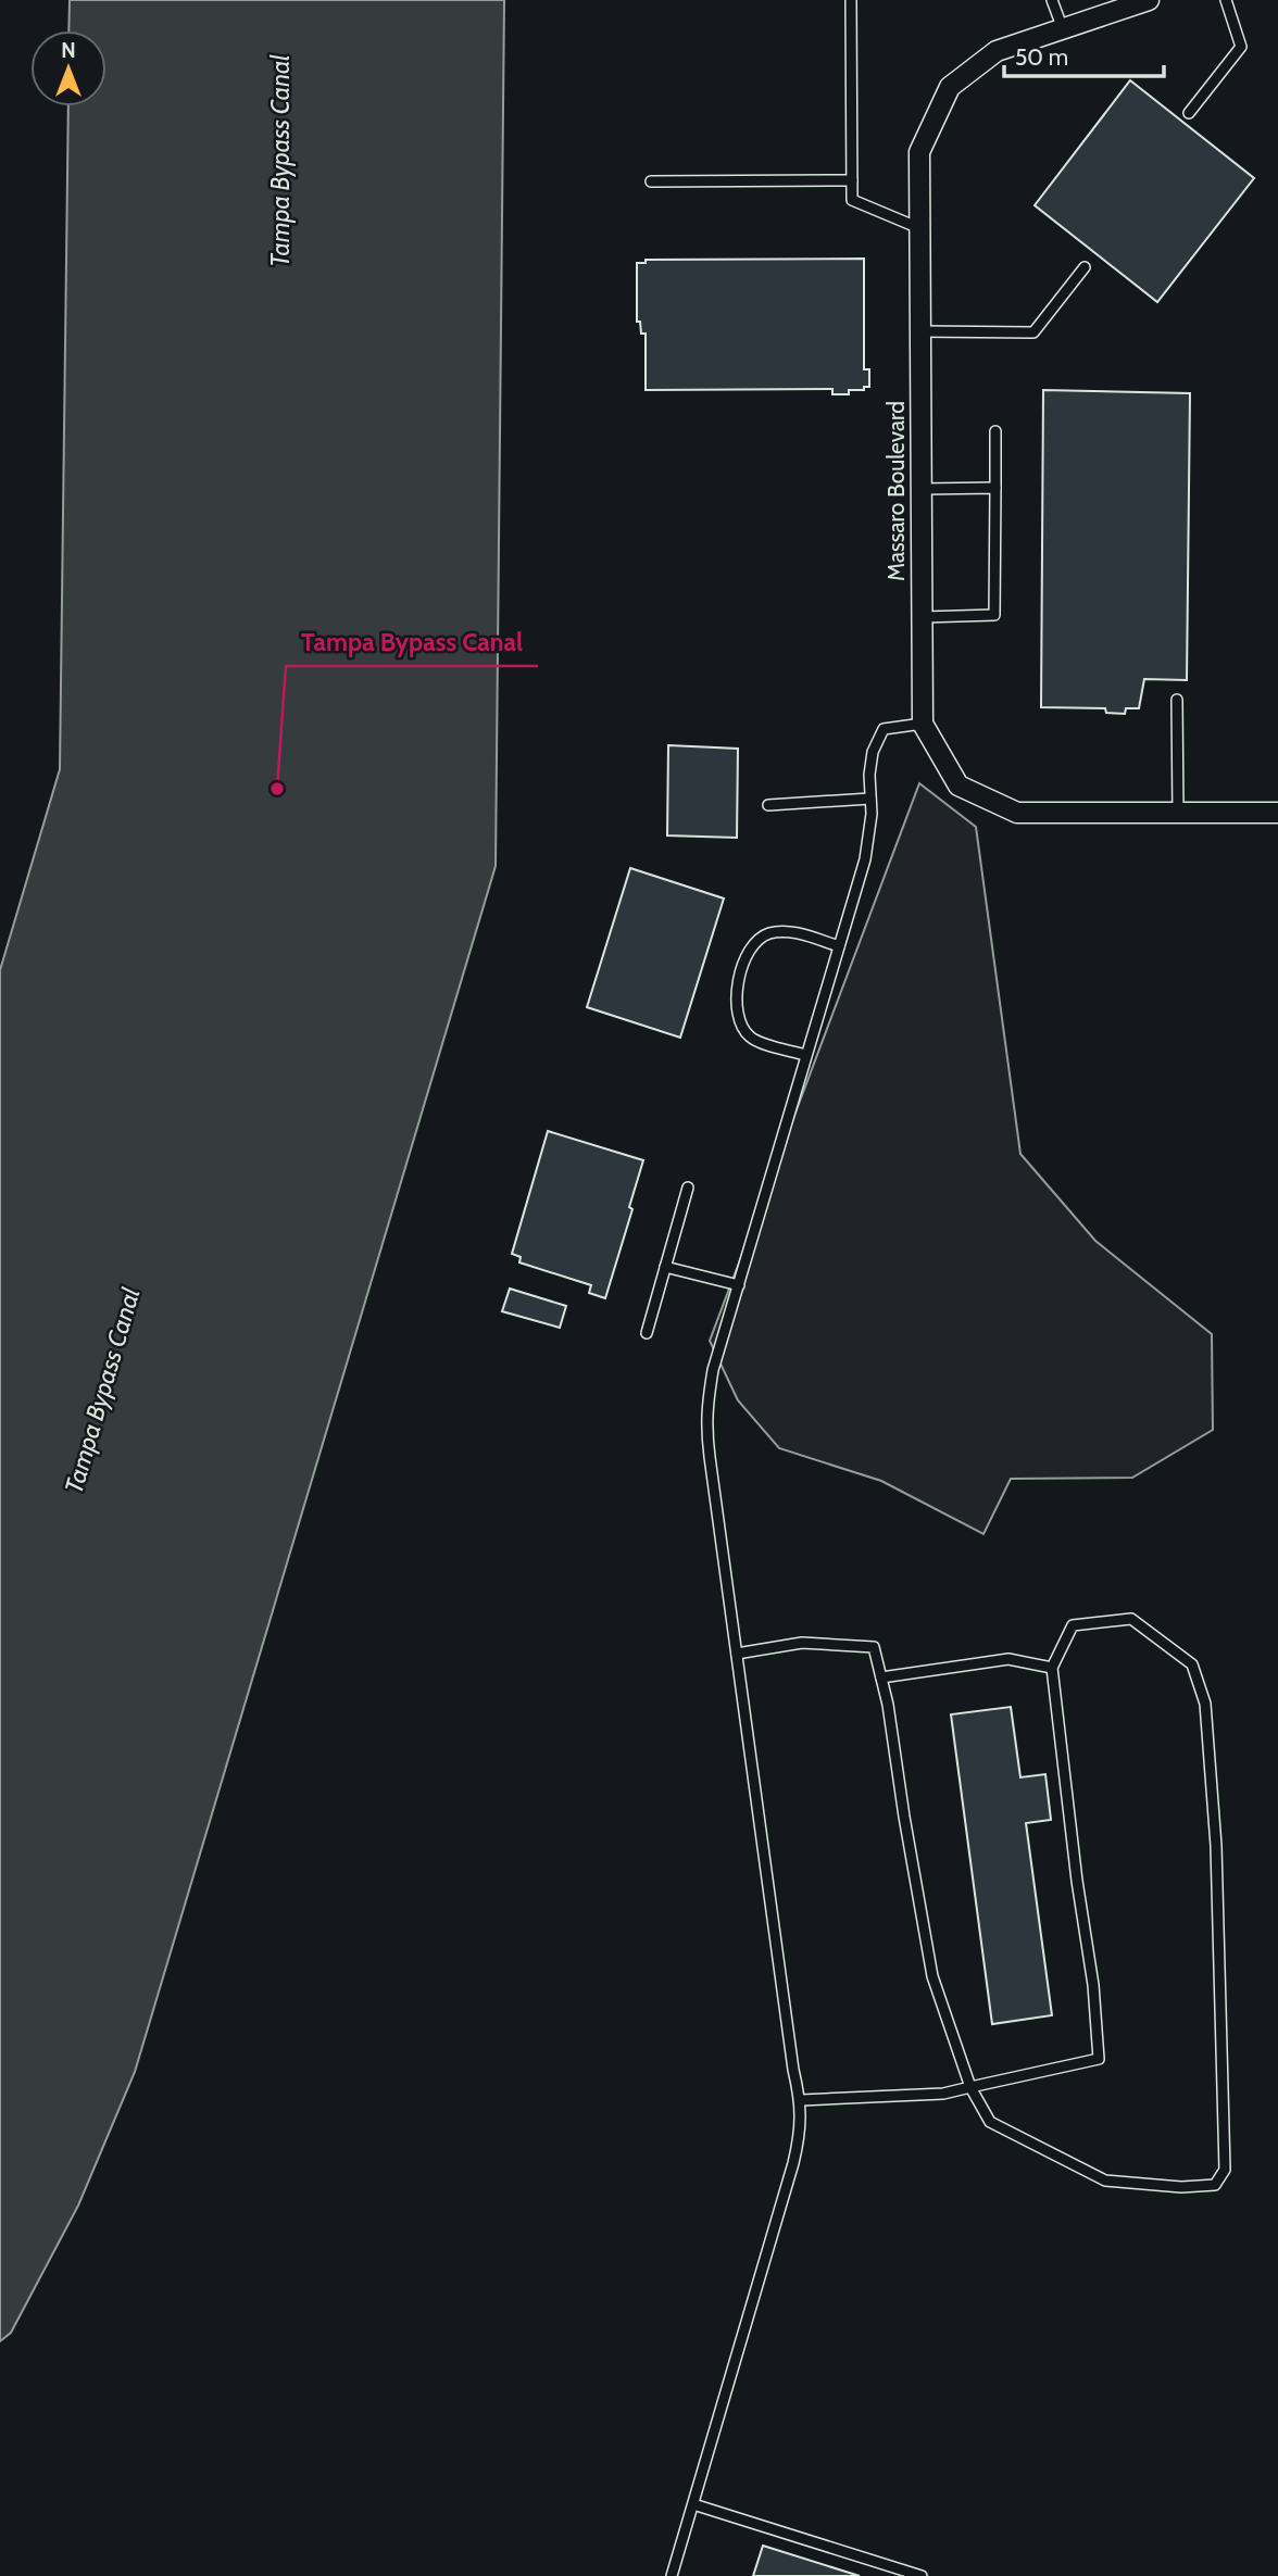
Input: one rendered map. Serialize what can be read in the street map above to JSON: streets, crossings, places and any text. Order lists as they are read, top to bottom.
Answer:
{
  "streets": {
    "street": ["Massaro Boulevard"]
  },
  "water": ["Tampa Bypass Canal"],
  "places": ["Tampa Bypass Canal"],
  "scale_bar": "50 m",
  "north": "top"
}
